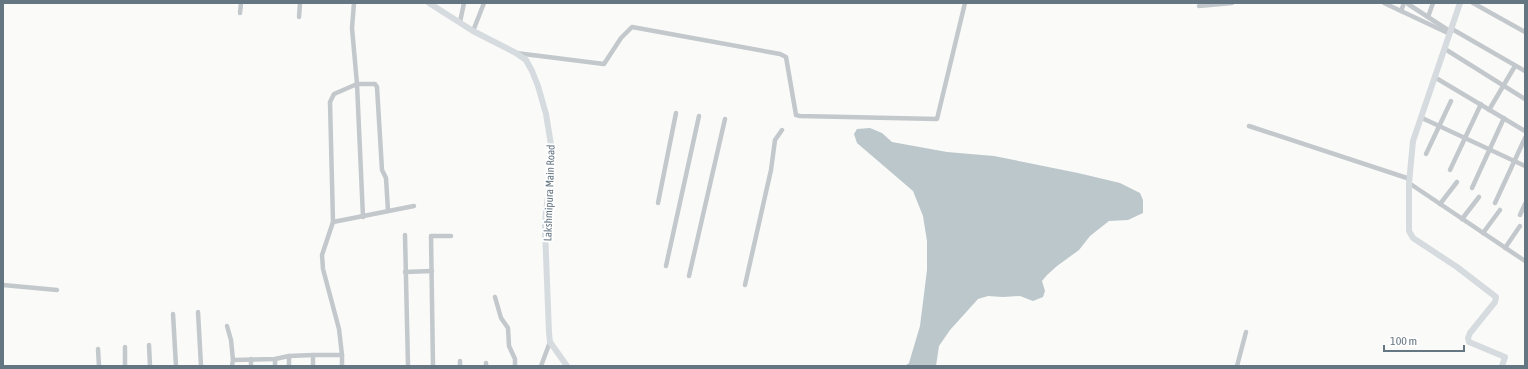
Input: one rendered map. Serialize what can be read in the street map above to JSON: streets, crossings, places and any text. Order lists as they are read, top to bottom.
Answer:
{
  "streets": {
    "street": ["Lakshmipura Main Road"]
  },
  "scale_bar": "100 m"
}
